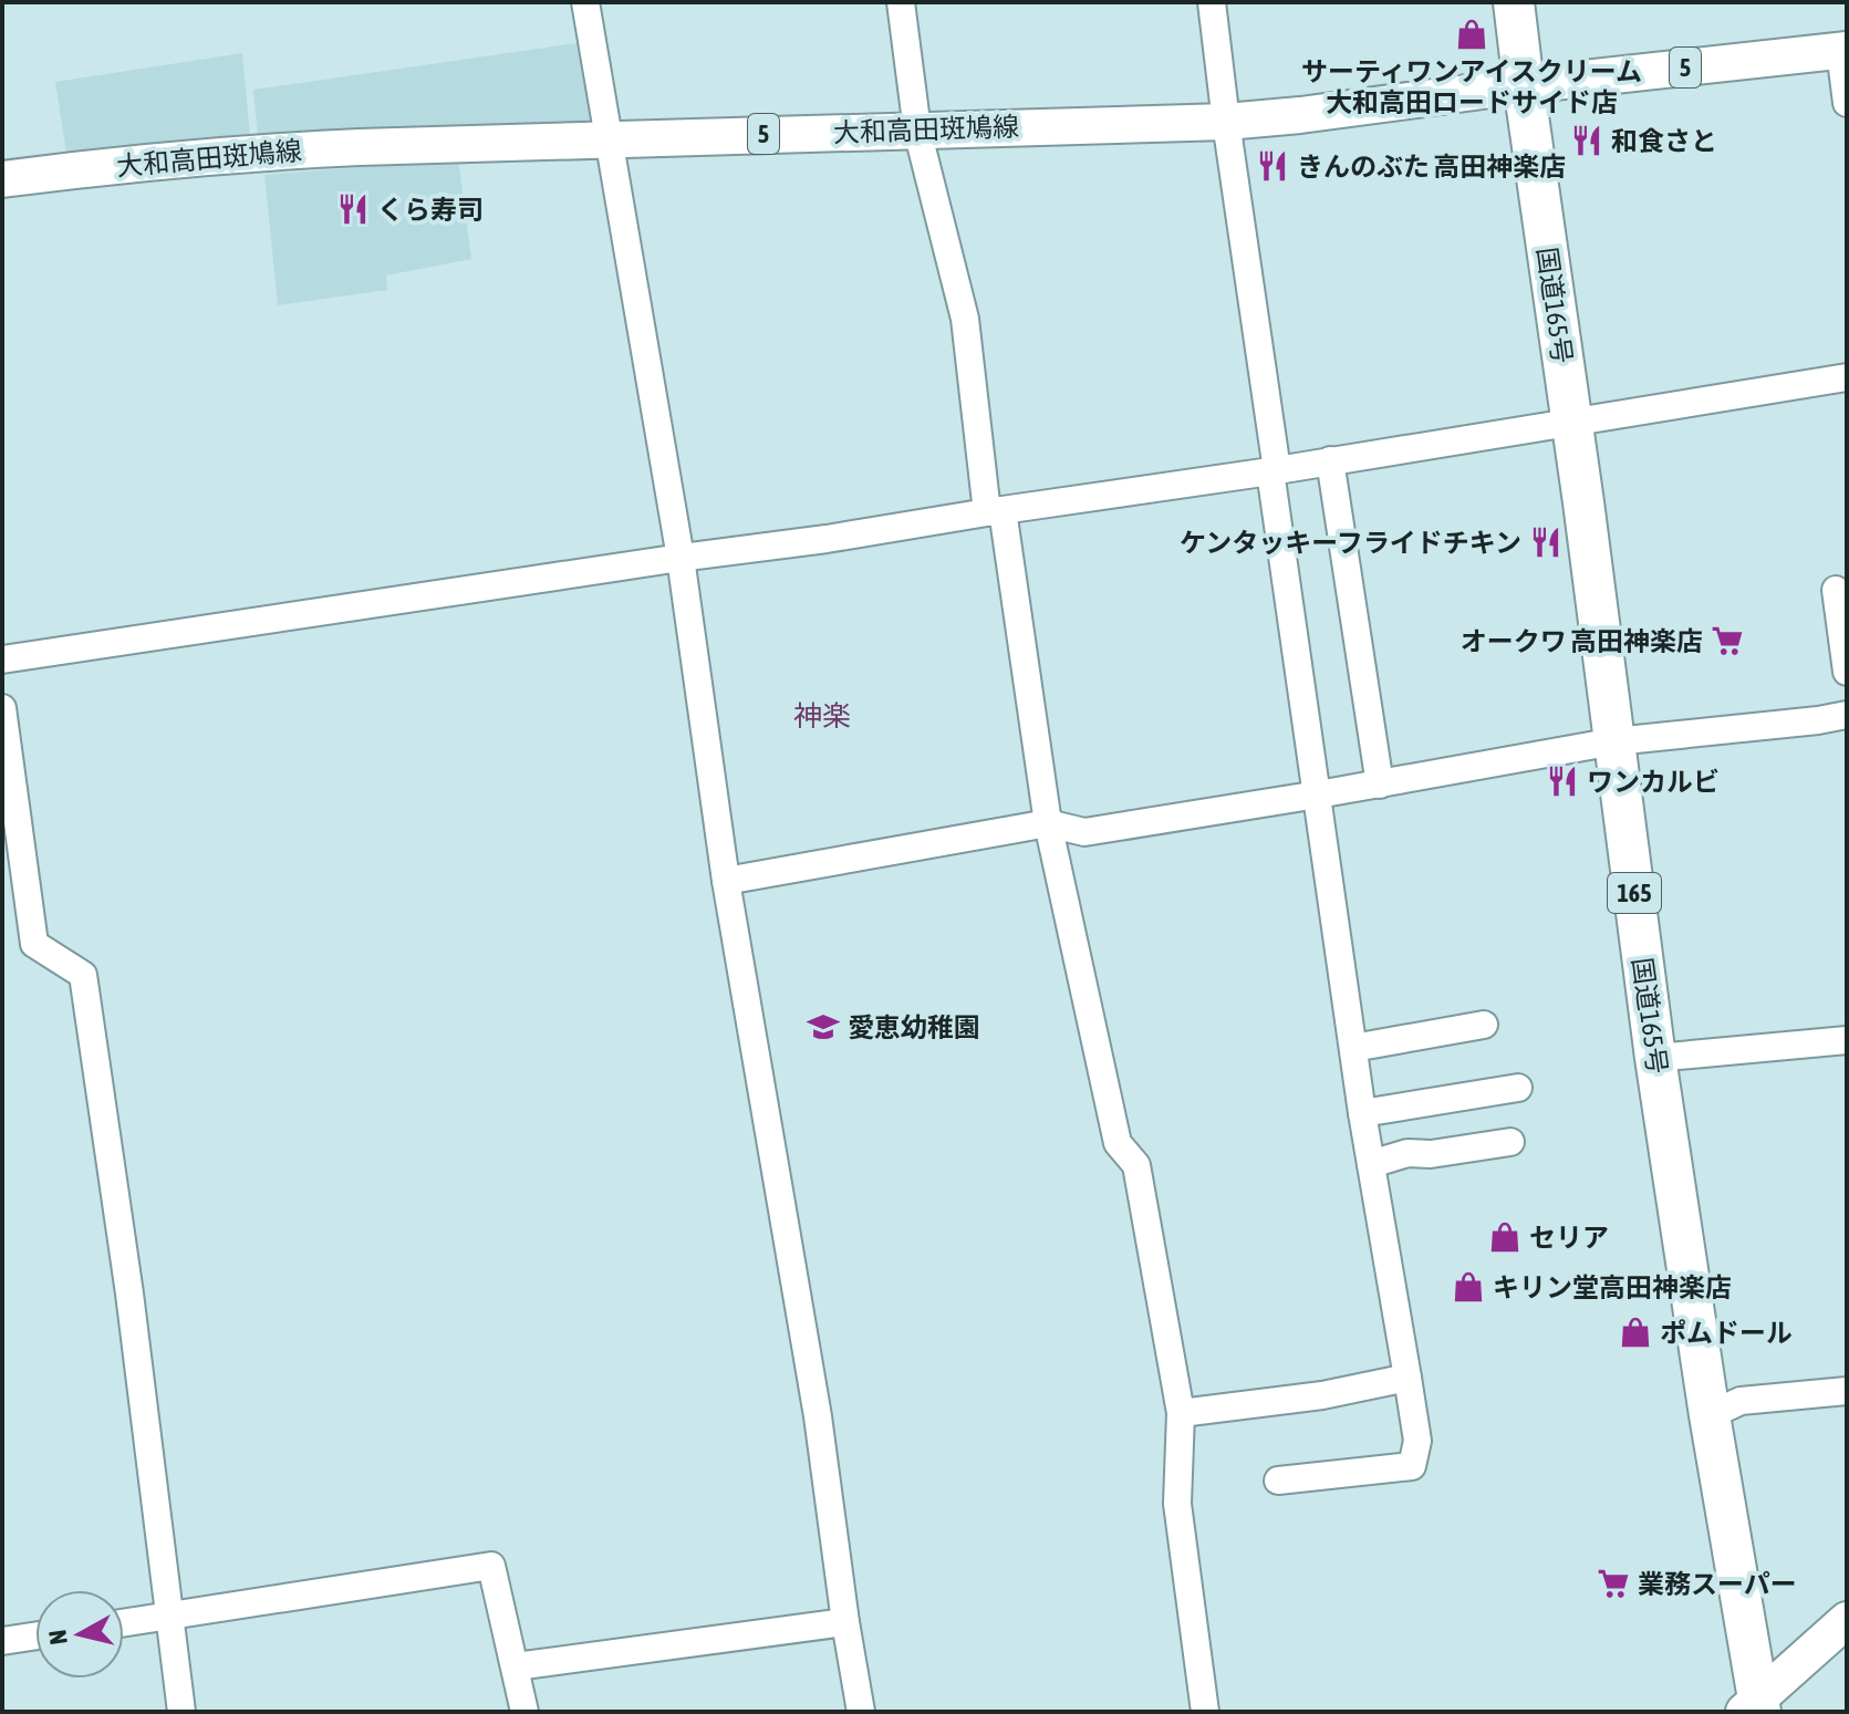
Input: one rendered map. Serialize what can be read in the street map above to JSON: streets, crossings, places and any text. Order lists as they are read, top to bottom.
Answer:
{
  "streets": {
    "highway": ["国道165号", "165"],
    "main road": ["5", "大和高田斑鳩線"]
  },
  "crossings": [
    ["大和高田斑鳩線", "国道165号"]
  ],
  "districts": ["神楽"],
  "places": {
    "shop": [
      "サーティワンアイスクリーム 大和高田ロードサイド店",
      "セリア",
      "キリン堂高田神楽店",
      "ポムドール"
    ],
    "restaurant": [
      "和食さと",
      "きんのぶた 高田神楽店",
      "くら寿司",
      "ケンタッキーフライドチキン",
      "ワンカルビ"
    ],
    "supermarket": ["オークワ 高田神楽店", "業務スーパー"],
    "school or university": ["愛恵幼稚園"]
  },
  "north": "left"
}
